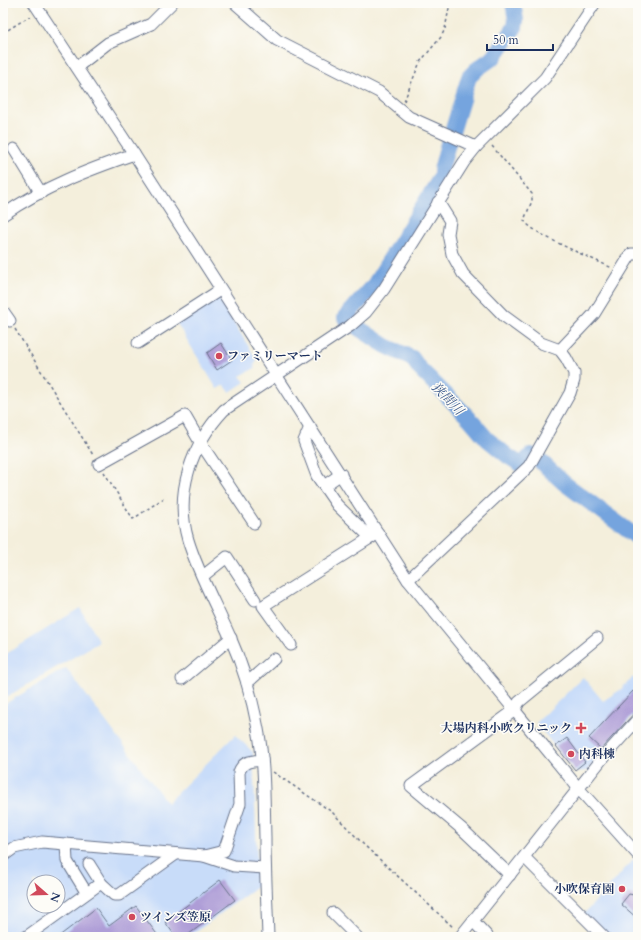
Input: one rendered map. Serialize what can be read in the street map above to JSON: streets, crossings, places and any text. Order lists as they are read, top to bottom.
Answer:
{
  "water": ["狭間川"],
  "places": {
    "other": [
      "ファミリーマート",
      "内科棟",
      "小吹保育園",
      "ツインズ笠原"
    ],
    "health": ["大場内科小吹クリニック"]
  },
  "scale_bar": "50 m",
  "north": "right"
}
